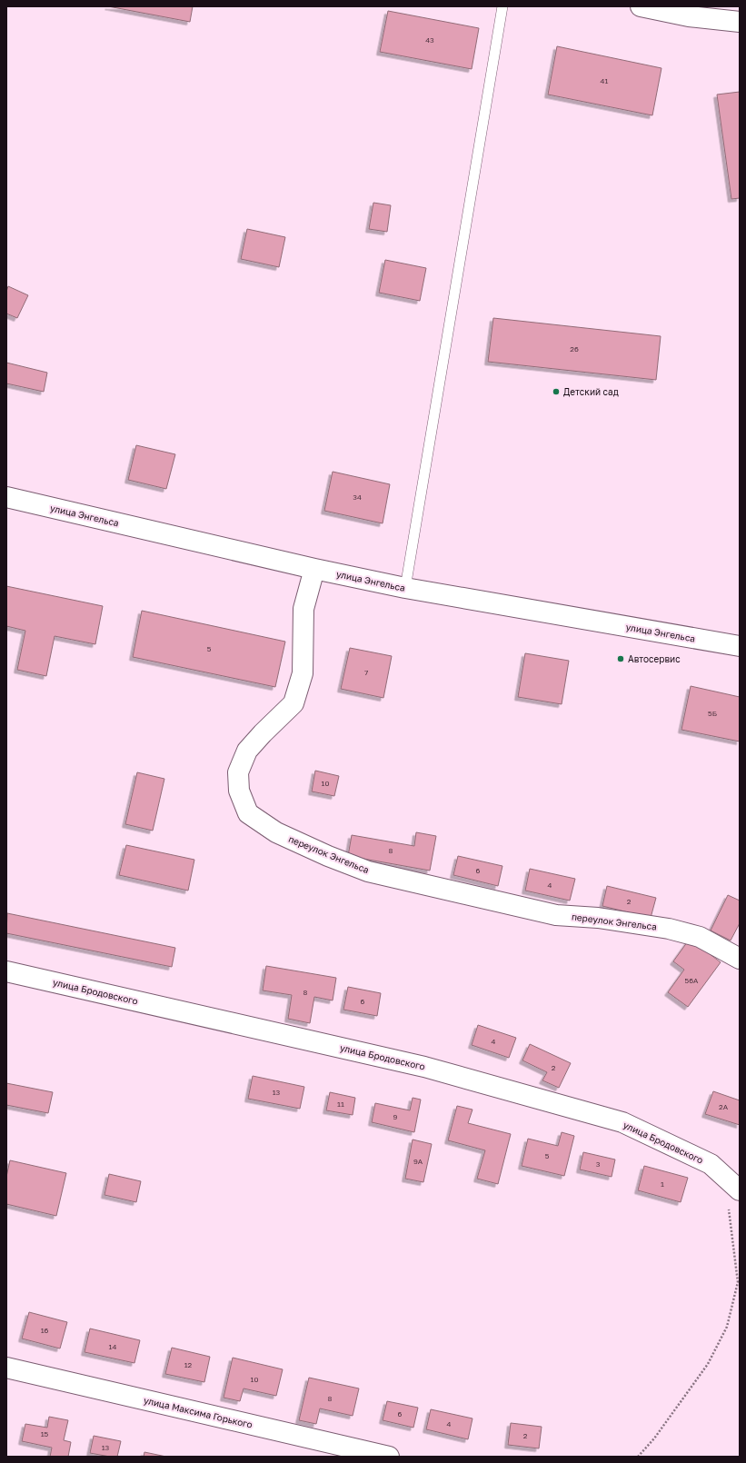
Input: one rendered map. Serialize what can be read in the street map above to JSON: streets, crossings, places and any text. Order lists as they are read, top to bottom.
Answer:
{
  "streets": {
    "street": [
      "улица Энгельса",
      "переулок Энгельса",
      "улица Бродовского",
      "улица Максима Горького"
    ]
  },
  "crossings": [
    ["улица Энгельса", "переулок Энгельса"]
  ],
  "places": ["Детский сад", "Автосервис"],
  "house_numbers": [
    "43",
    "41",
    "26",
    "34",
    "5",
    "7",
    "5Б",
    "10",
    "8",
    "6",
    "4",
    "2",
    "56А",
    "8",
    "6",
    "4",
    "2",
    "13",
    "11",
    "2А",
    "9",
    "5",
    "9А",
    "3",
    "1",
    "16",
    "14",
    "12",
    "10",
    "8",
    "6",
    "4",
    "15",
    "2",
    "13"
  ]
}
